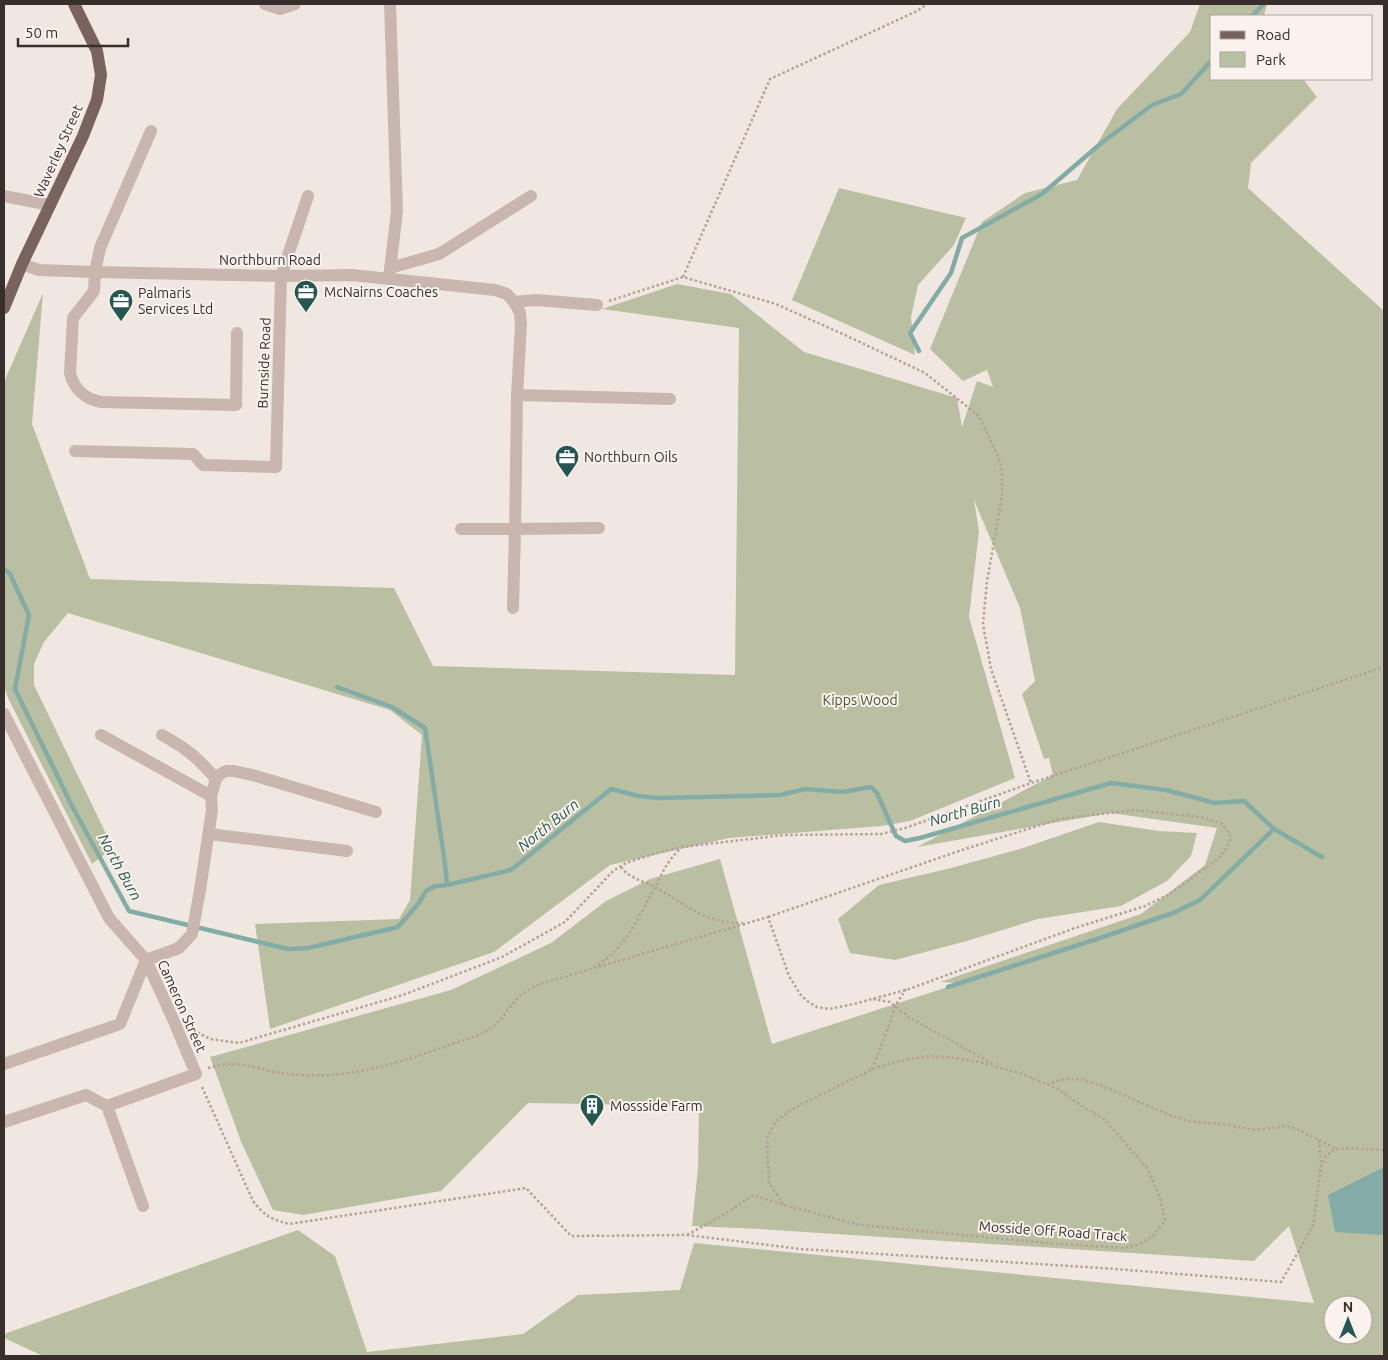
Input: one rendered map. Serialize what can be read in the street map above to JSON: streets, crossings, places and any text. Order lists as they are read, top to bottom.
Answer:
{
  "streets": {
    "main road": ["Waverley Street"],
    "street": ["Northburn Road", "Burnside Road", "Cameron Street"],
    "path": ["Mosside Off Road Track"]
  },
  "crossings": [
    ["Waverley Street", "Northburn Road"],
    ["Northburn Road", "Burnside Road"]
  ],
  "water": ["North Burn"],
  "parks": ["Kipps Wood"],
  "places": {
    "office": ["McNairns Coaches", "Palmaris Services Ltd", "Northburn Oils"],
    "building": ["Mossside Farm"]
  },
  "legend": ["Road", "Park"],
  "scale_bar": "50 m",
  "north": "top"
}
